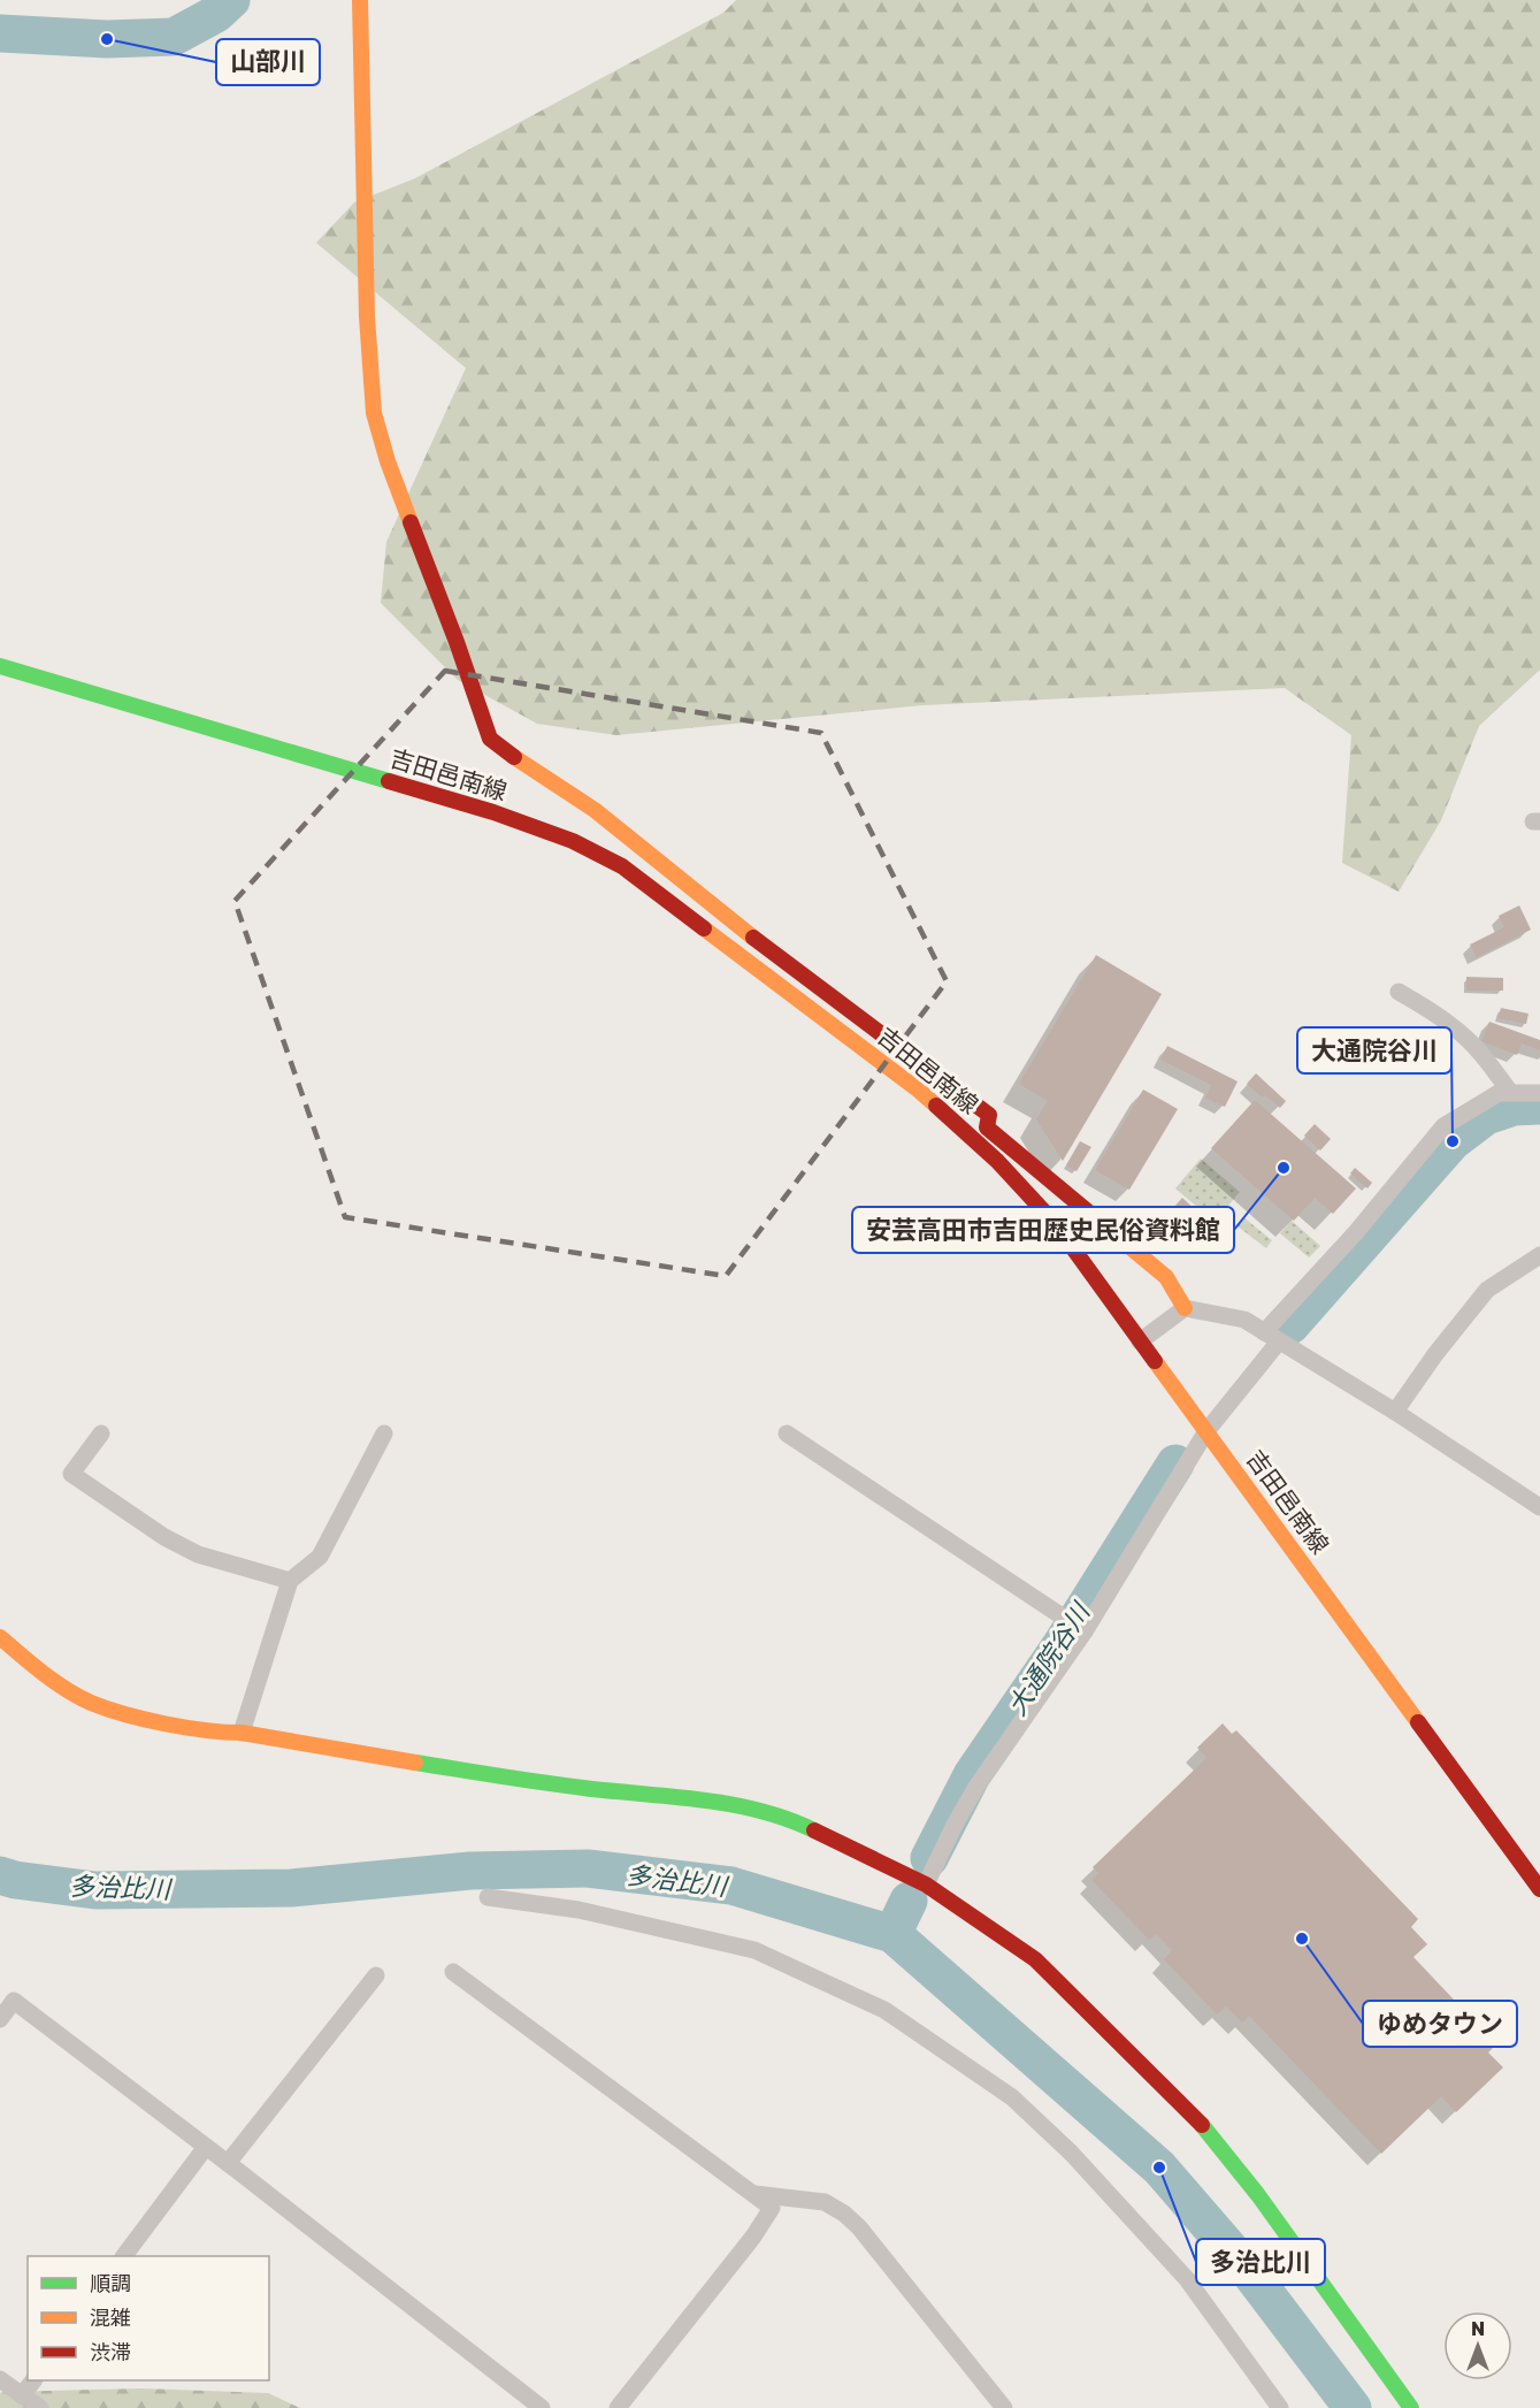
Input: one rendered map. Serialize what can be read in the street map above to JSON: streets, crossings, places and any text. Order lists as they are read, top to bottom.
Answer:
{
  "streets": {
    "street": ["吉田邑南線"]
  },
  "water": ["大通院谷川", "多治比川"],
  "places": [
    "山部川",
    "大通院谷川",
    "安芸高田市吉田歴史民俗資料館",
    "ゆめタウン",
    "多治比川"
  ],
  "legend": ["順調", "混雑", "渋滞"],
  "north": "top"
}
